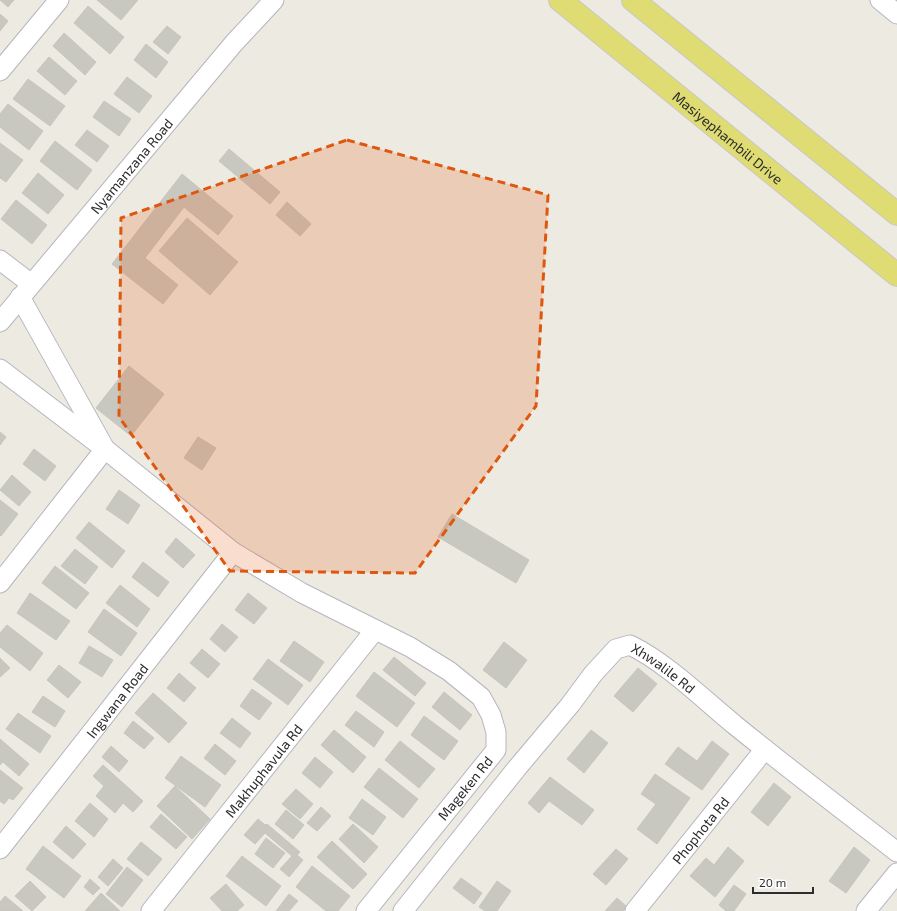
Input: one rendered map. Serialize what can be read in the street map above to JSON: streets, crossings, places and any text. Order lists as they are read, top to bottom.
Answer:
{
  "streets": {
    "main road": ["Masiyephambili Drive"],
    "street": [
      "Nyamanzana Road",
      "Xhwalile Rd",
      "Ingwana Road",
      "Makhuphavula Rd",
      "Mageken Rd",
      "Phophota Rd"
    ]
  },
  "crossings": [
    ["Xhwalile Rd", "Phophota Rd"],
    ["Ingwana Road", "Mageken Rd"],
    ["Makhuphavula Rd", "Mageken Rd"]
  ],
  "scale_bar": "20 m"
}
